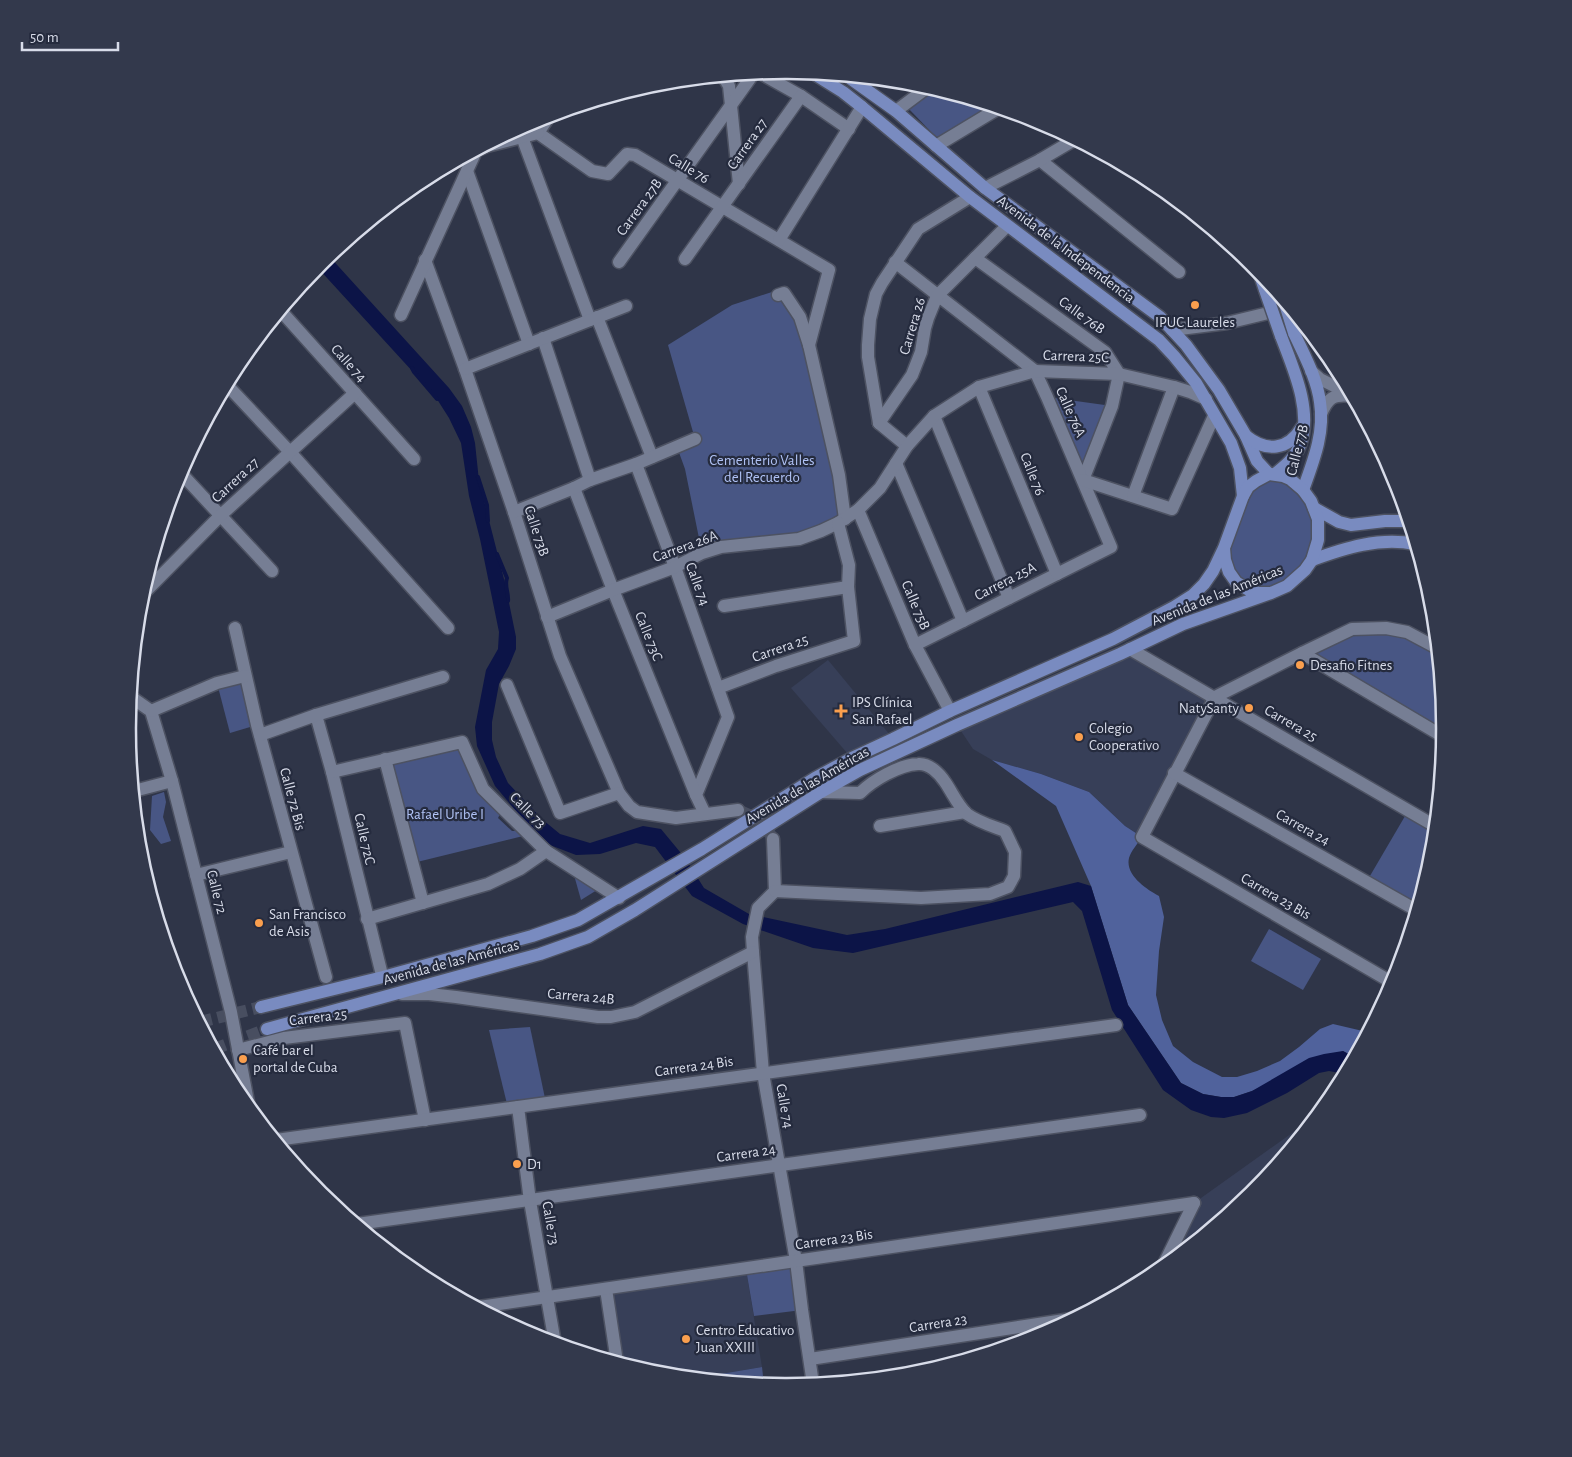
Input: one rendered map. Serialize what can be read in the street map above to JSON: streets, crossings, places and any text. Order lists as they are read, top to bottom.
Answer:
{
  "streets": {
    "main road": ["Avenida de la Independencia", "Calle 77B", "Avenida de las Américas"],
    "street": [
      "Carrera 27",
      "Calle 76",
      "Carrera 27B",
      "Calle 76B",
      "Carrera 26",
      "Carrera 25C",
      "Calle 74",
      "Calle 76A",
      "Calle 73B",
      "Carrera 26A",
      "Carrera 25A",
      "Calle 75B",
      "Calle 73C",
      "Carrera 25",
      "Calle 72 Bis",
      "Calle 73",
      "Carrera 24",
      "Calle 72C",
      "Calle 72",
      "Carrera 23 Bis",
      "Carrera 24B",
      "Carrera 24 Bis",
      "Carrera 23"
    ]
  },
  "crossings": [
    ["Carrera 27", "Calle 76"],
    ["Carrera 27", "Calle 74"],
    ["Calle 76", "Carrera 27B"],
    ["Calle 76", "Carrera 25C"],
    ["Calle 76", "Carrera 25A"],
    ["Avenida de la Independencia", "Carrera 26"],
    ["Avenida de la Independencia", "Carrera 25C"],
    ["Avenida de la Independencia", "Calle 77B"],
    ["Avenida de la Independencia", "Avenida de las Américas"],
    ["Calle 76B", "Carrera 26"],
    ["Calle 76B", "Carrera 25C"],
    ["Carrera 26", "Calle 76A"],
    ["Carrera 25C", "Calle 76A"],
    ["Carrera 25C", "Carrera 26A"],
    ["Carrera 25C", "Calle 75B"],
    ["Calle 74", "Carrera 26A"],
    ["Calle 74", "Calle 73C"],
    ["Calle 74", "Carrera 25"],
    ["Calle 74", "Carrera 24"],
    ["Calle 74", "Carrera 23 Bis"],
    ["Calle 74", "Carrera 24B"],
    ["Calle 74", "Carrera 24 Bis"],
    ["Calle 74", "Carrera 23"],
    ["Calle 76A", "Carrera 25A"],
    ["Calle 77B", "Avenida de las Américas"],
    ["Calle 73B", "Carrera 26A"],
    ["Calle 73B", "Calle 73C"],
    ["Carrera 26A", "Calle 73C"],
    ["Carrera 25A", "Calle 75B"],
    ["Avenida de las Américas", "Calle 75B"],
    ["Avenida de las Américas", "Carrera 25"],
    ["Avenida de las Américas", "Calle 73"],
    ["Avenida de las Américas", "Carrera 24B"],
    ["Carrera 25", "Calle 72"],
    ["Carrera 25", "Carrera 24 Bis"],
    ["Calle 73", "Carrera 24"],
    ["Calle 73", "Carrera 23 Bis"],
    ["Calle 73", "Carrera 24 Bis"],
    ["Carrera 24", "Carrera 23 Bis"]
  ],
  "parks": ["Cementerio Valles del Recuerdo", "Rafael Uribe I"],
  "places": {
    "other": [
      "IPUC Laureles",
      "Desafio Fitnes",
      "NatySanty",
      "Colegio Cooperativo",
      "San Francisco de Asis",
      "Café bar el portal de Cuba",
      "D1",
      "Centro Educativo Juan XXIII"
    ],
    "health": ["IPS Clínica San Rafael"]
  },
  "scale_bar": "50 m"
}
